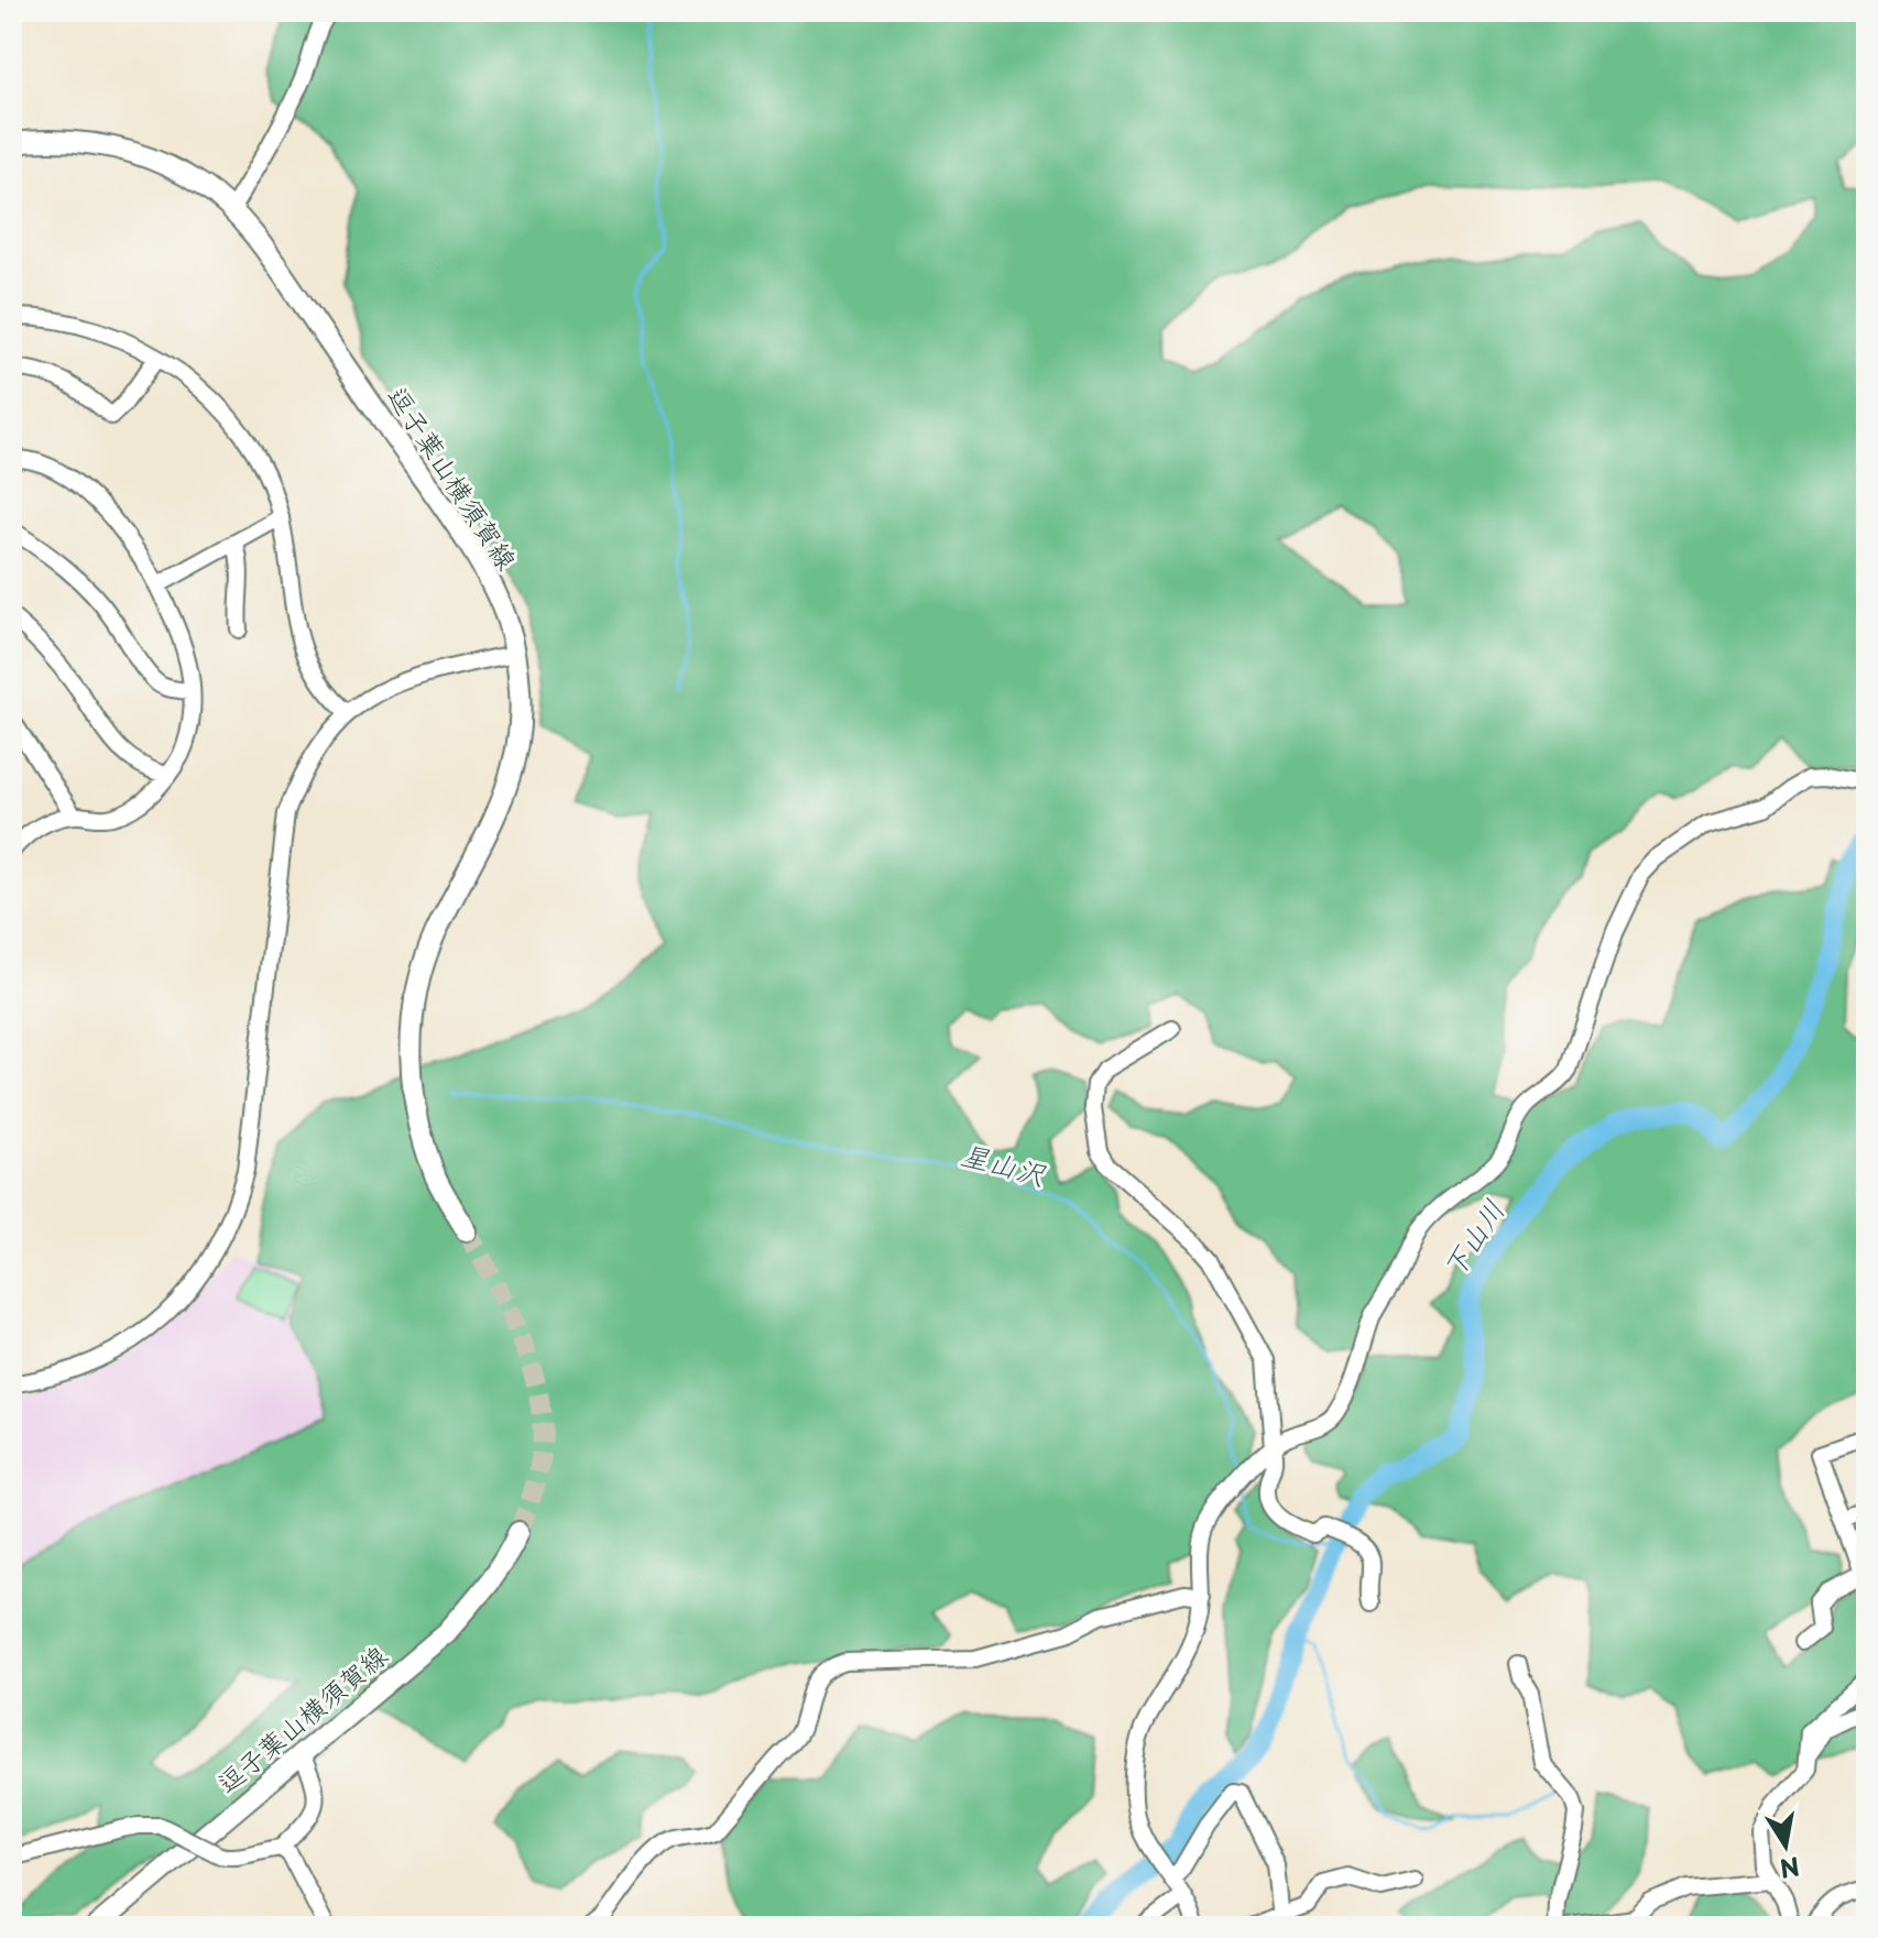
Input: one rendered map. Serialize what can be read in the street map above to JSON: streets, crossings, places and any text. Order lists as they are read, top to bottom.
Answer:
{
  "streets": {
    "main road": ["逗子葉山横須賀線"]
  },
  "water": ["星山沢", "下山川"],
  "north": "bottom"
}
